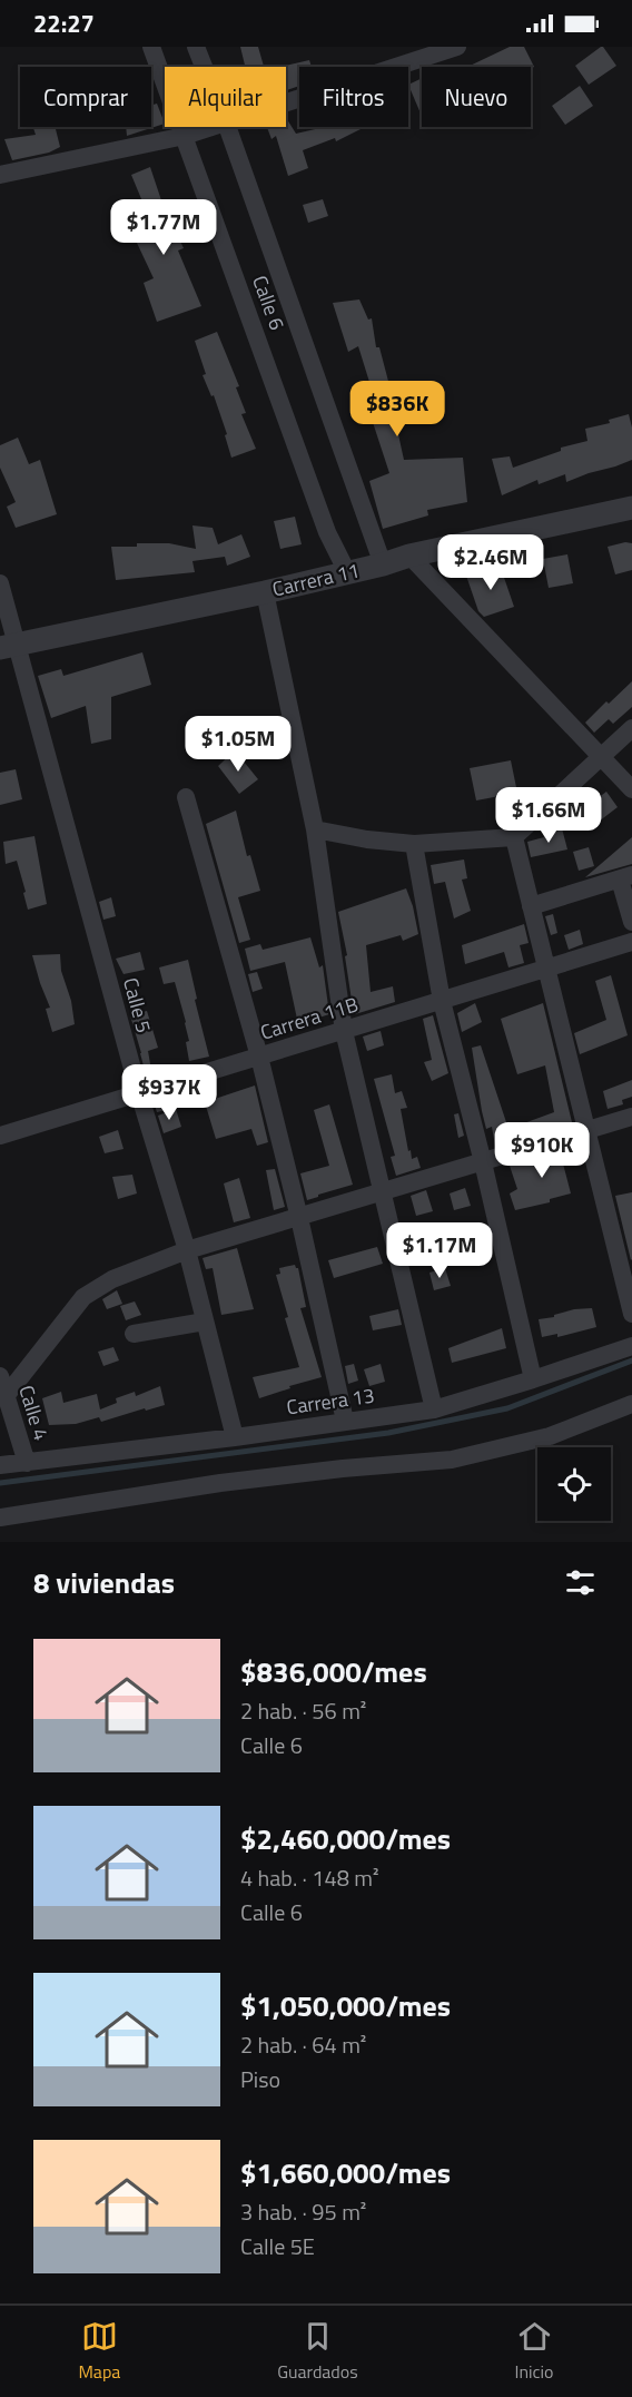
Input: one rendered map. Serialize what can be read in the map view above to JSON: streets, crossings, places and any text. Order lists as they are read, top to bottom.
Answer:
{
  "streets": {
    "street": [
      "Calle 6",
      "Carrera 11",
      "Calle 5",
      "Carrera 11B",
      "Carrera 13",
      "Calle 4"
    ]
  },
  "crossings": [
    ["Calle 6", "Carrera 11"],
    ["Carrera 11", "Calle 5"],
    ["Calle 5", "Carrera 11B"],
    ["Calle 5", "Carrera 13"],
    ["Carrera 13", "Calle 4"]
  ],
  "page": {
    "status": "22:27",
    "chip": [
      "Comprar",
      "Alquilar",
      "Filtros",
      "Nuevo"
    ],
    "price": [
      "$1.77M",
      "$836K",
      "$2.46M",
      "$1.05M",
      "$1.66M",
      "$937K",
      "$910K",
      "$1.17M"
    ],
    "heading": "8 viviendas",
    "list": [
      {
        "name": "$836,000/mes",
        "note": "2 hab. · 56 m² · Calle 6"
      },
      {
        "name": "$2,460,000/mes",
        "note": "4 hab. · 148 m² · Calle 6"
      },
      {
        "name": "$1,050,000/mes",
        "note": "2 hab. · 64 m² · Piso"
      },
      {
        "name": "$1,660,000/mes",
        "note": "3 hab. · 95 m² · Calle 5E"
      }
    ],
    "tabs": ["Mapa", "Guardados", "Inicio"]
  }
}
